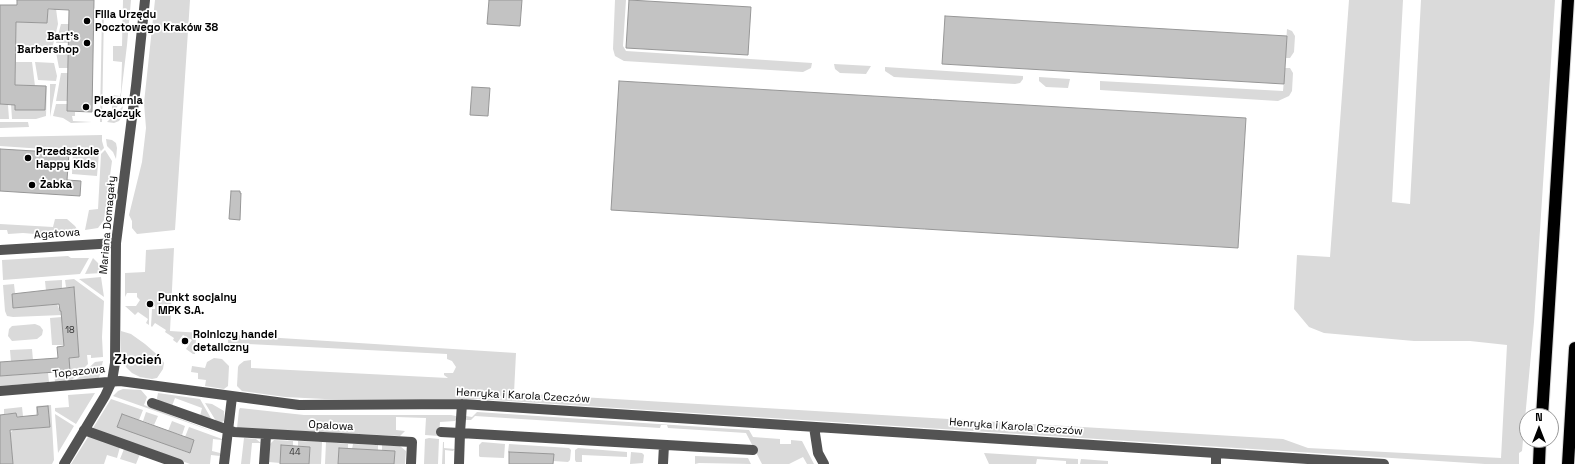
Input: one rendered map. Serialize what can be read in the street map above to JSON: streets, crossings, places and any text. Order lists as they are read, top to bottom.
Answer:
{
  "streets": {
    "street": [
      "Mariana Domagały",
      "Agatowa",
      "Topazowa",
      "Henryka i Karola Czeczów",
      "Opalowa"
    ]
  },
  "crossings": [
    ["Mariana Domagały", "Agatowa"],
    ["Mariana Domagały", "Topazowa"],
    ["Topazowa", "Henryka i Karola Czeczów"]
  ],
  "districts": ["Złocień"],
  "places": [
    "Filia Urzędu Pocztowego Kraków 38",
    "Bart's Barbershop",
    "Piekarnia Czajczyk",
    "Przedszkole Happy Kids",
    "Żabka",
    "Punkt socjalny MPK S.A.",
    "Rolniczy handel detaliczny"
  ],
  "house_numbers": ["18", "44"],
  "north": "top"
}
